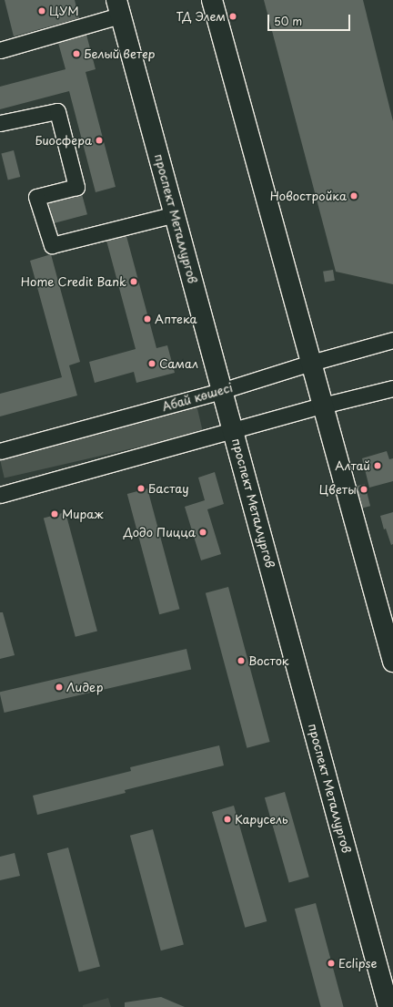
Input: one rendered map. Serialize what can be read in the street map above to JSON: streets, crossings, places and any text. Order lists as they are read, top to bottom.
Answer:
{
  "streets": {
    "main road": ["проспект Металлургов"],
    "street": ["Абай көшесі"]
  },
  "crossings": [
    ["проспект Металлургов", "Абай көшесі"]
  ],
  "places": [
    "ЦУМ",
    "ТД Элем",
    "Белый ветер",
    "Биосфера",
    "Новостройка",
    "Home Credit Bank",
    "Аптека",
    "Самал",
    "Алтай",
    "Бастау",
    "Цветы",
    "Мираж",
    "Додо Пицца",
    "Восток",
    "Лидер",
    "Карусель",
    "Eclipse"
  ],
  "scale_bar": "50 m"
}
